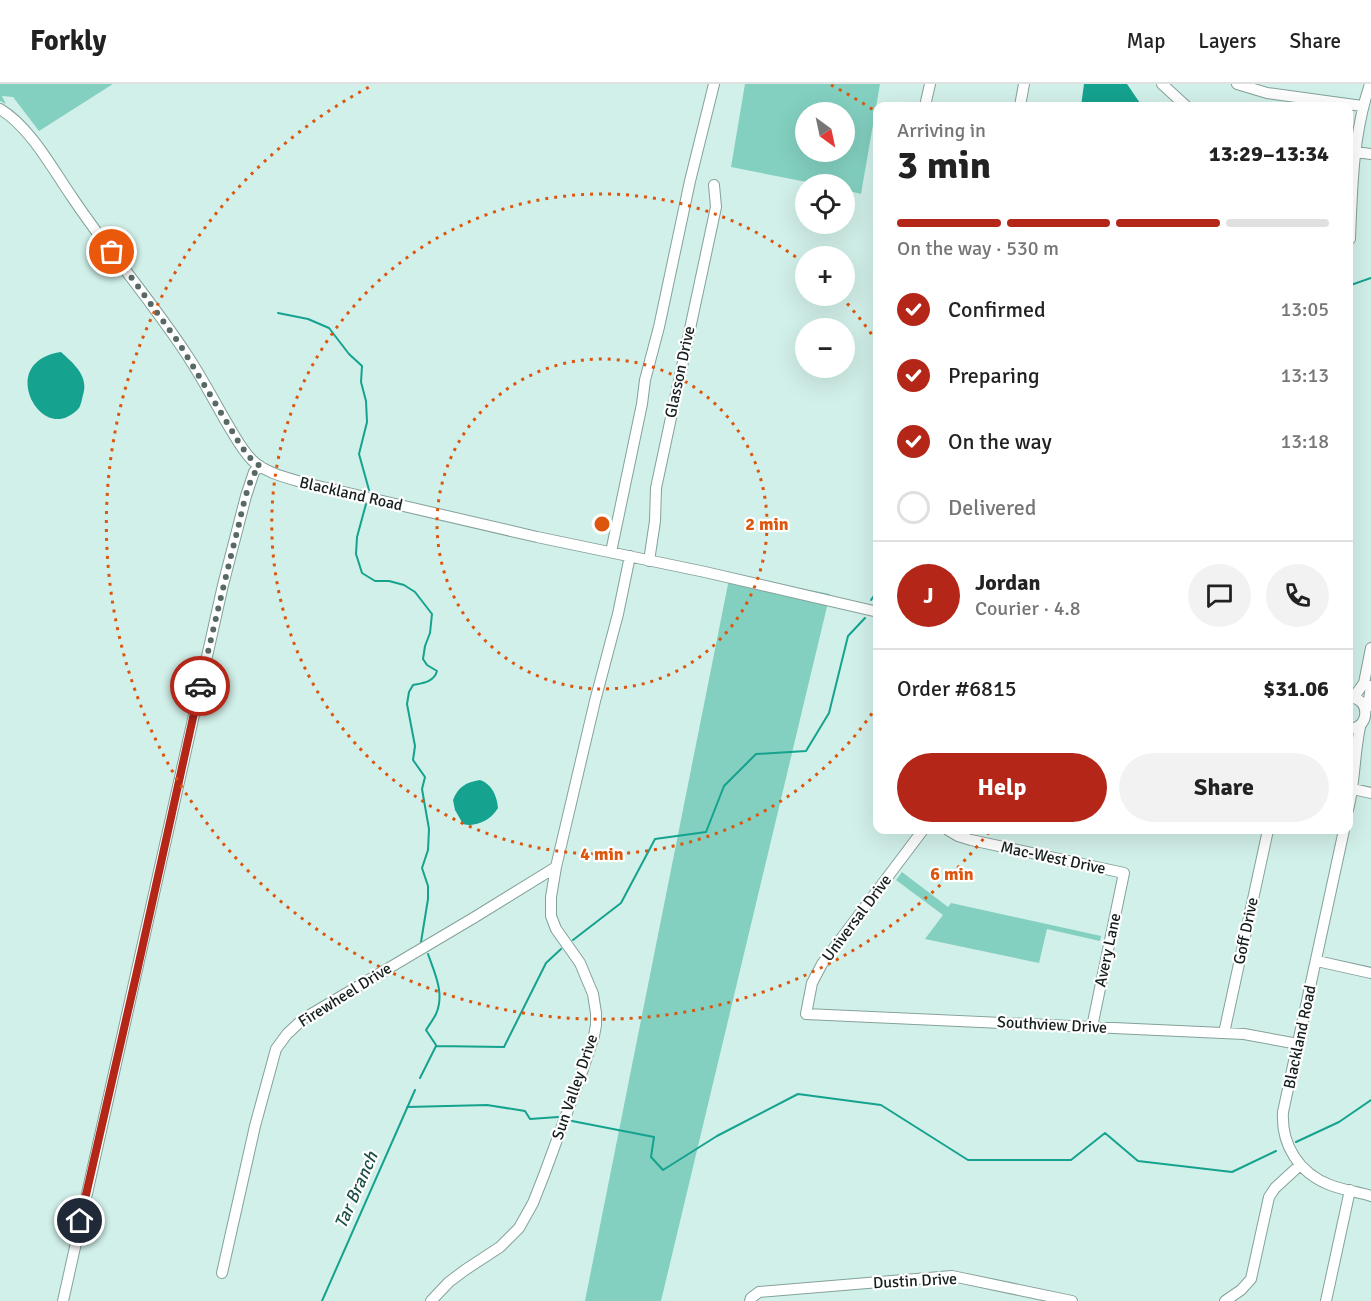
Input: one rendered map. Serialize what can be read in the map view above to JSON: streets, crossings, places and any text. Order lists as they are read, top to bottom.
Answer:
{
  "streets": {
    "street": [
      "Glasson Drive",
      "Blackland Road",
      "Mac-West Drive",
      "Universal Drive",
      "Goff Drive",
      "Avery Lane",
      "Firewheel Drive",
      "Southview Drive",
      "Sun Valley Drive",
      "Dustin Drive"
    ]
  },
  "crossings": [
    ["Glasson Drive", "Blackland Road"],
    ["Blackland Road", "Southview Drive"],
    ["Blackland Road", "Sun Valley Drive"],
    ["Mac-West Drive", "Avery Lane"],
    ["Universal Drive", "Southview Drive"],
    ["Goff Drive", "Southview Drive"],
    ["Avery Lane", "Southview Drive"],
    ["Firewheel Drive", "Sun Valley Drive"]
  ],
  "water": ["Tar Branch"],
  "north": "bottom right",
  "page": {
    "header": "Forkly",
    "nav": ["Map", "Layers", "Share"],
    "map_buttons": ["+", "−"],
    "heading": ["3 min", "Arriving in", "13:29–13:34"],
    "panel": [
      "Jordan",
      "Courier · 4.8",
      "Order #6815",
      "$31.06"
    ],
    "bar": "On the way · 530 m",
    "list": [
      ["Confirmed", "13:05"],
      ["Preparing", "13:13"],
      ["On the way", "13:18"],
      "Delivered"
    ],
    "round": "J",
    "buttons": ["Help", "Share"]
  },
  "rings": ["2 min", "4 min", "6 min"]
}
